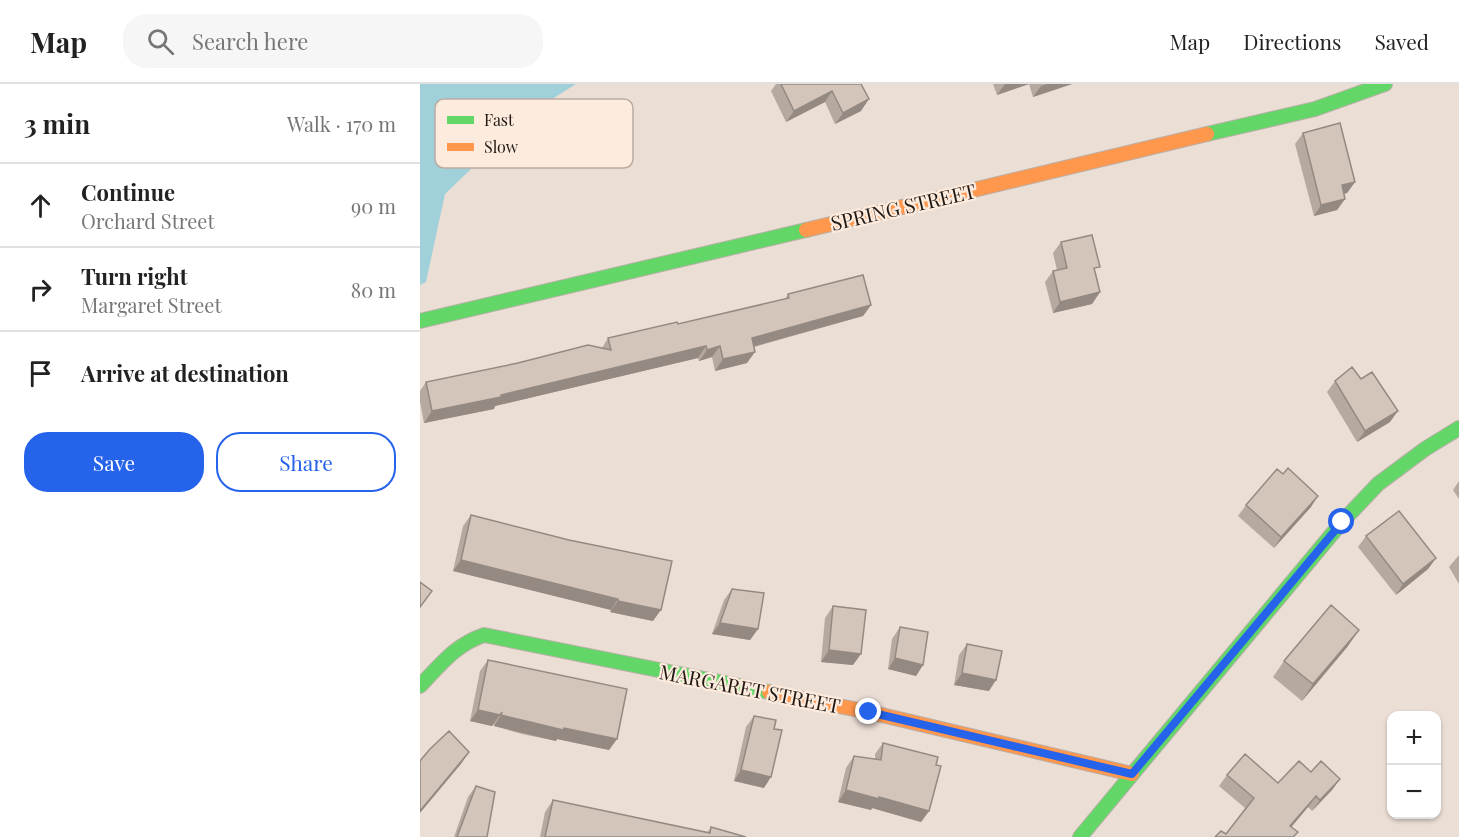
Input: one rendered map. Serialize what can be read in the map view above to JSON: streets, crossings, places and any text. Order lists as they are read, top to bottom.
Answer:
{
  "streets": {
    "street": ["SPRING STREET", "MARGARET STREET"]
  },
  "legend": ["Fast", "Slow"],
  "page": {
    "header": "Map",
    "search": "Search here",
    "nav": ["Map", "Directions", "Saved"],
    "heading": ["3 min", "Walk · 170 m"],
    "list": [
      ["Continue", "Orchard Street", "90 m"],
      ["Turn right", "Margaret Street", "80 m"],
      "Arrive at destination"
    ],
    "buttons": ["Save", "Share"],
    "map_buttons": ["+", "−"]
  }
}
